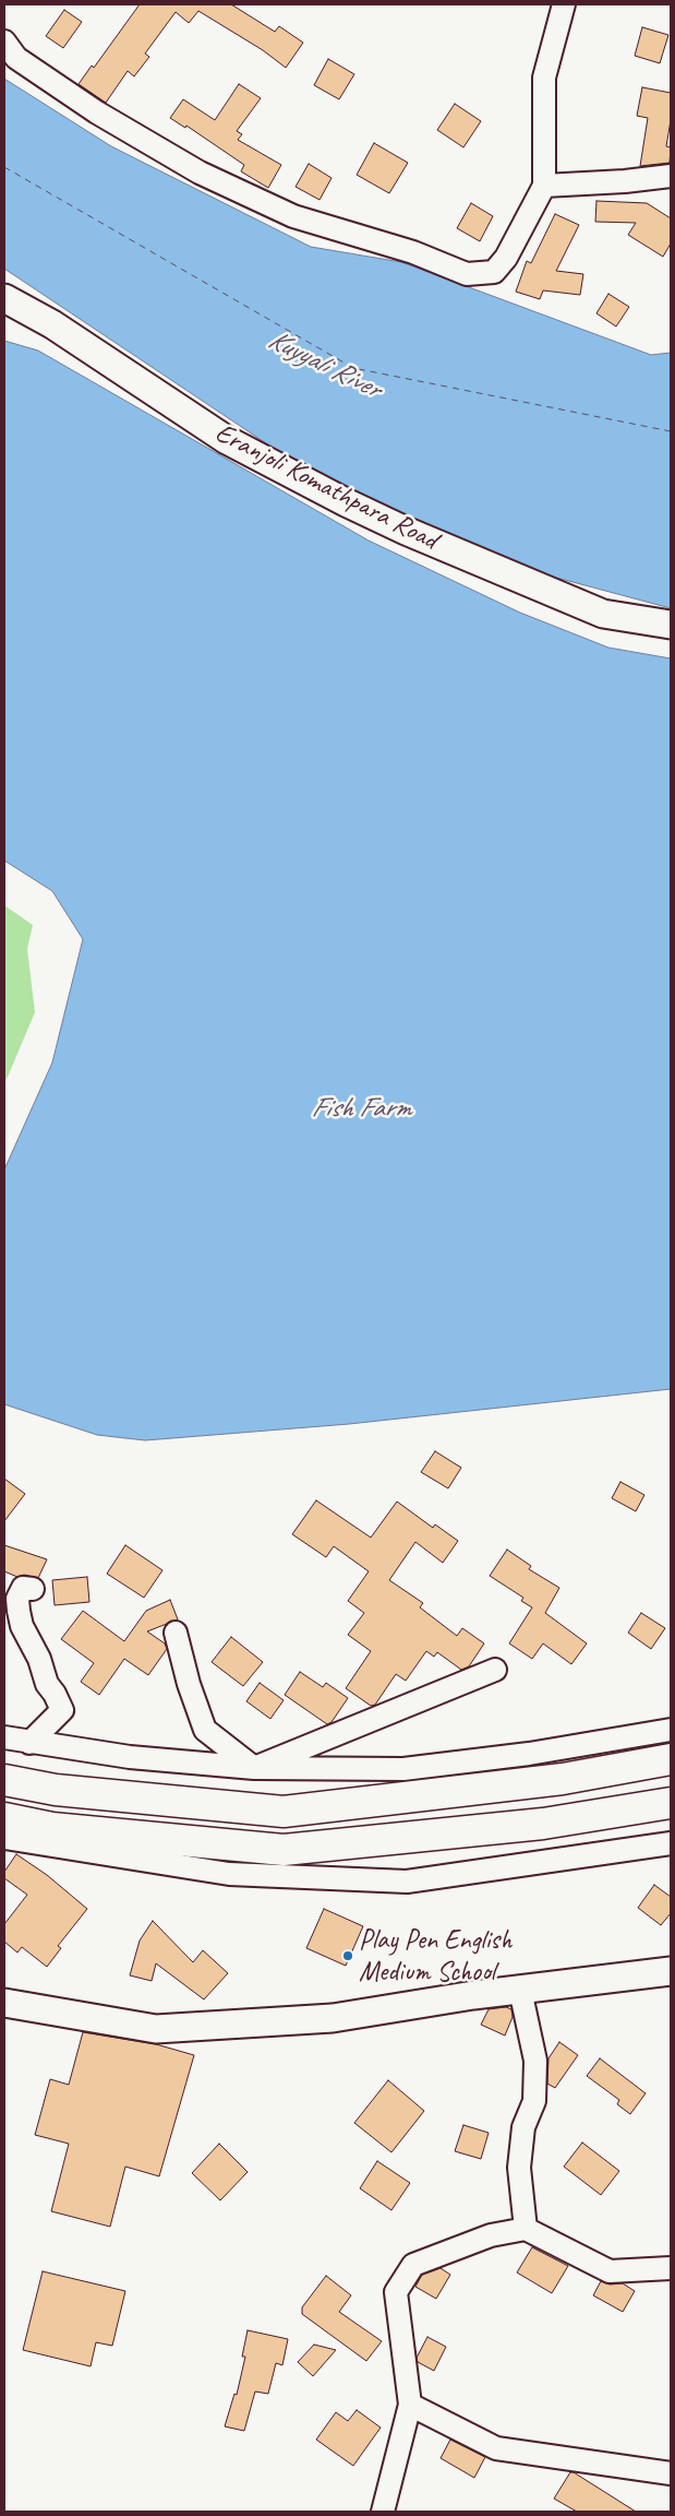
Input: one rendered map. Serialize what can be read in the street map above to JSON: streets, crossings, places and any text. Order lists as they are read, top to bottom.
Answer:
{
  "streets": {
    "main road": ["Eranjoli Komathpara Road"]
  },
  "water": ["Kuyyali River", "Fish Farm"],
  "places": ["Play Pen English Medium School"]
}
